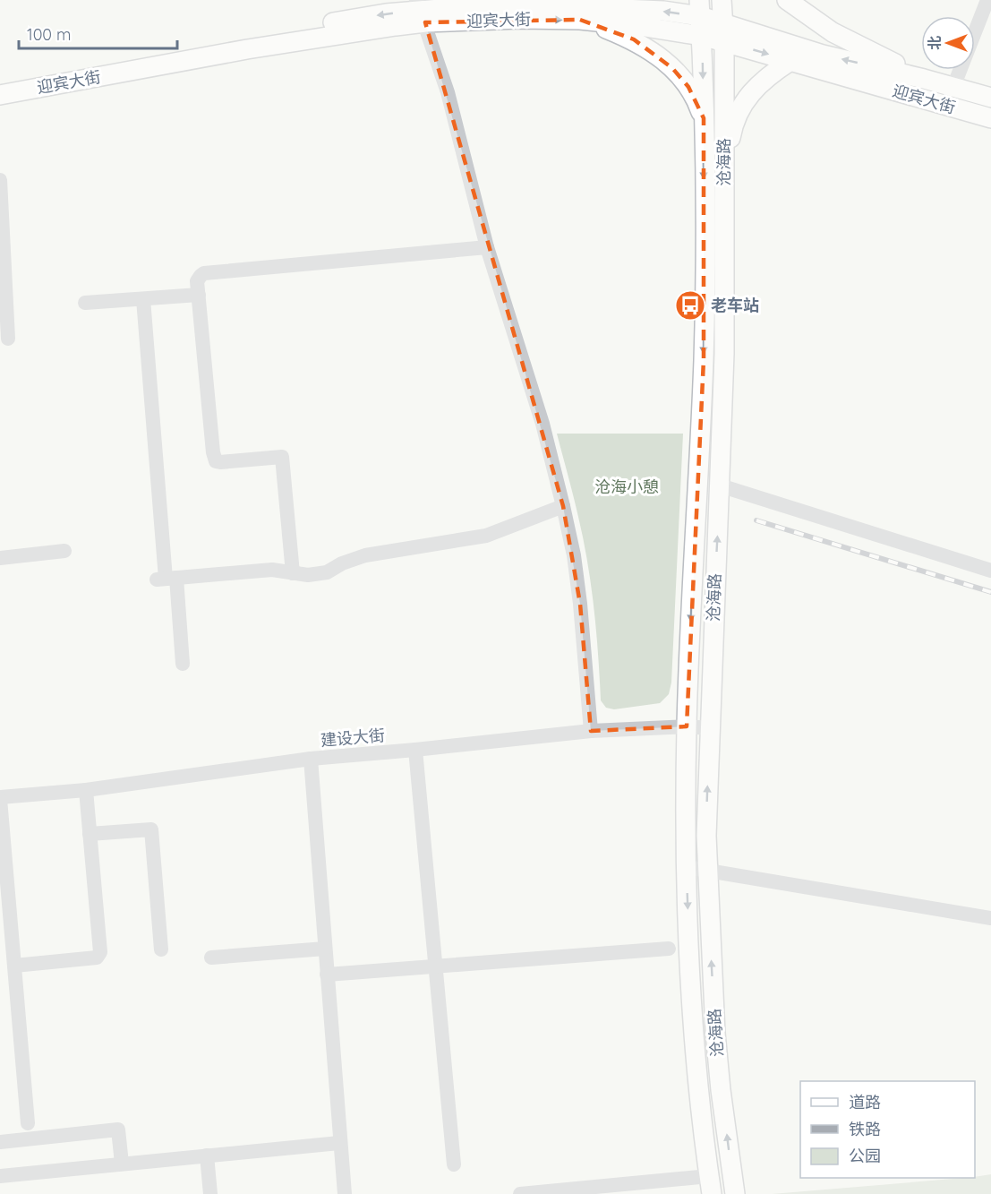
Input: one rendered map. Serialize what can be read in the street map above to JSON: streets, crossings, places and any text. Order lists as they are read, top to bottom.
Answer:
{
  "streets": {
    "main road": ["迎宾大街", "沧海路"],
    "street": ["建设大街"]
  },
  "crossings": [
    ["迎宾大街", "沧海路"],
    ["沧海路", "建设大街"]
  ],
  "parks": ["沧海小憩"],
  "places": {
    "bus stop": ["老车站"]
  },
  "legend": ["道路", "铁路", "公园"],
  "scale_bar": "100 m",
  "north": "left"
}
